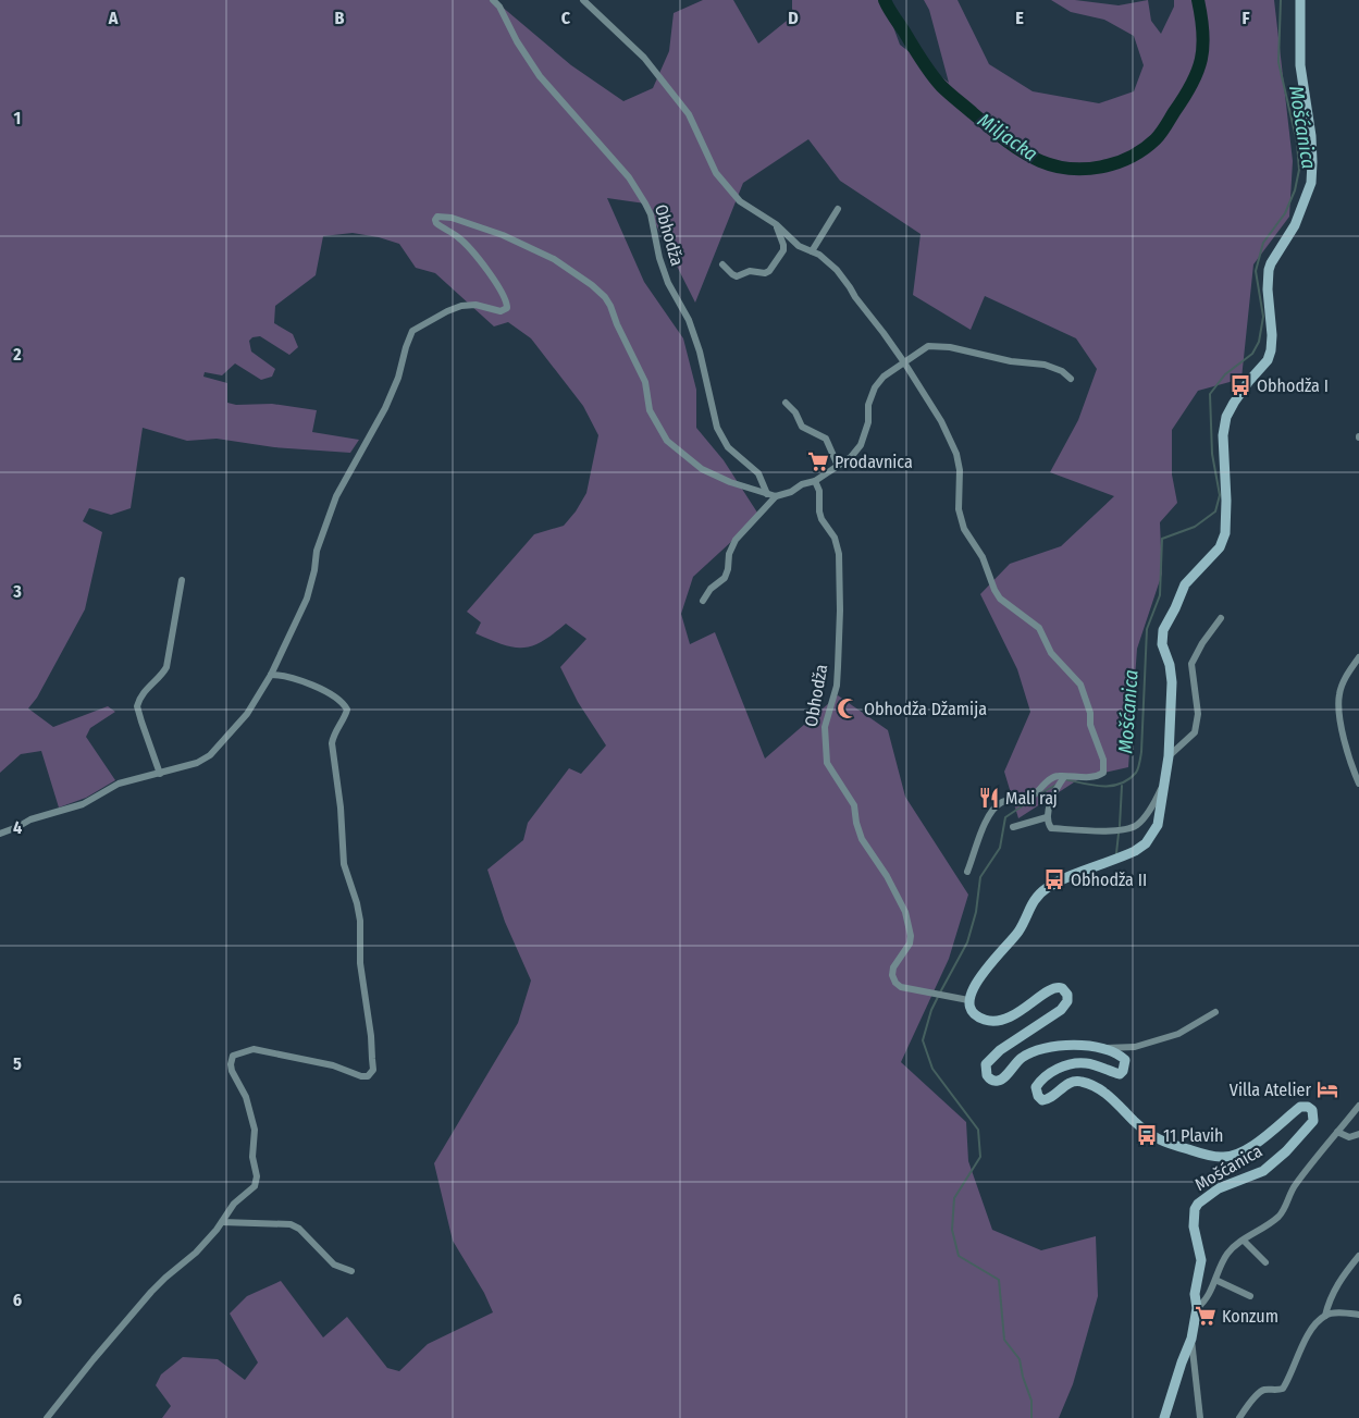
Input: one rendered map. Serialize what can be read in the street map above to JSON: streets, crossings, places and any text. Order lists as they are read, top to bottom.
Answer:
{
  "streets": {
    "main road": ["Mošćanica"],
    "street": ["Obhodža"]
  },
  "water": ["Mošćanica", "Miljacka"],
  "places": {
    "bus stop": ["Obhodža I", "Obhodža II", "11 Plavih"],
    "supermarket": ["Prodavnica", "Konzum"],
    "mosque": ["Obhodža Džamija"],
    "restaurant": ["Mali raj"],
    "hotel": ["Villa Atelier"]
  },
  "grid": {
    "columns": [
      "A",
      "B",
      "C",
      "D",
      "E",
      "F"
    ],
    "rows": [
      "1",
      "2",
      "3",
      "4",
      "5",
      "6"
    ]
  }
}
